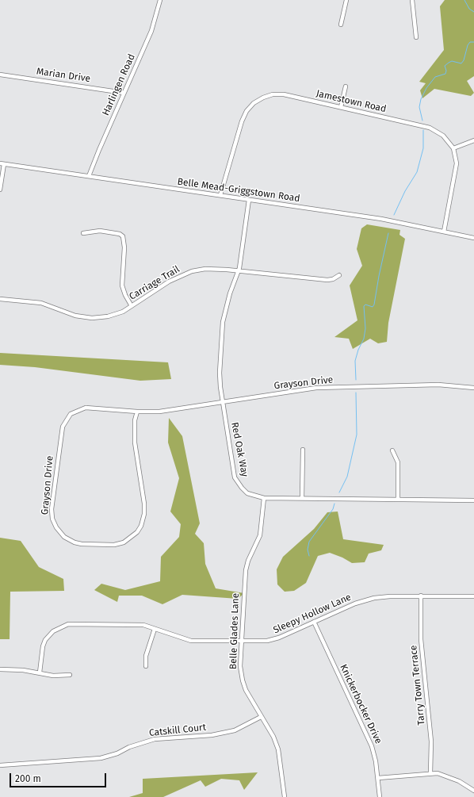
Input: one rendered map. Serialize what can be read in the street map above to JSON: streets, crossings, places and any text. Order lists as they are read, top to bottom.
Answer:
{
  "streets": {
    "street": [
      "Marian Drive",
      "Harlingen Road",
      "Jamestown Road",
      "Belle Mead-Griggstown Road",
      "Carriage Trail",
      "Grayson Drive",
      "Red Oak Way",
      "Sleepy Hollow Lane",
      "Belle Glades Lane",
      "Tarry Town Terrace",
      "Knickerbocker Drive",
      "Catskill Court"
    ]
  },
  "crossings": [
    ["Marian Drive", "Harlingen Road"],
    ["Harlingen Road", "Belle Mead-Griggstown Road"],
    ["Jamestown Road", "Belle Mead-Griggstown Road"],
    ["Belle Mead-Griggstown Road", "Red Oak Way"],
    ["Carriage Trail", "Red Oak Way"],
    ["Grayson Drive", "Red Oak Way"],
    ["Red Oak Way", "Belle Glades Lane"],
    ["Sleepy Hollow Lane", "Belle Glades Lane"],
    ["Sleepy Hollow Lane", "Tarry Town Terrace"],
    ["Sleepy Hollow Lane", "Knickerbocker Drive"],
    ["Belle Glades Lane", "Catskill Court"]
  ],
  "scale_bar": "200 m"
}
